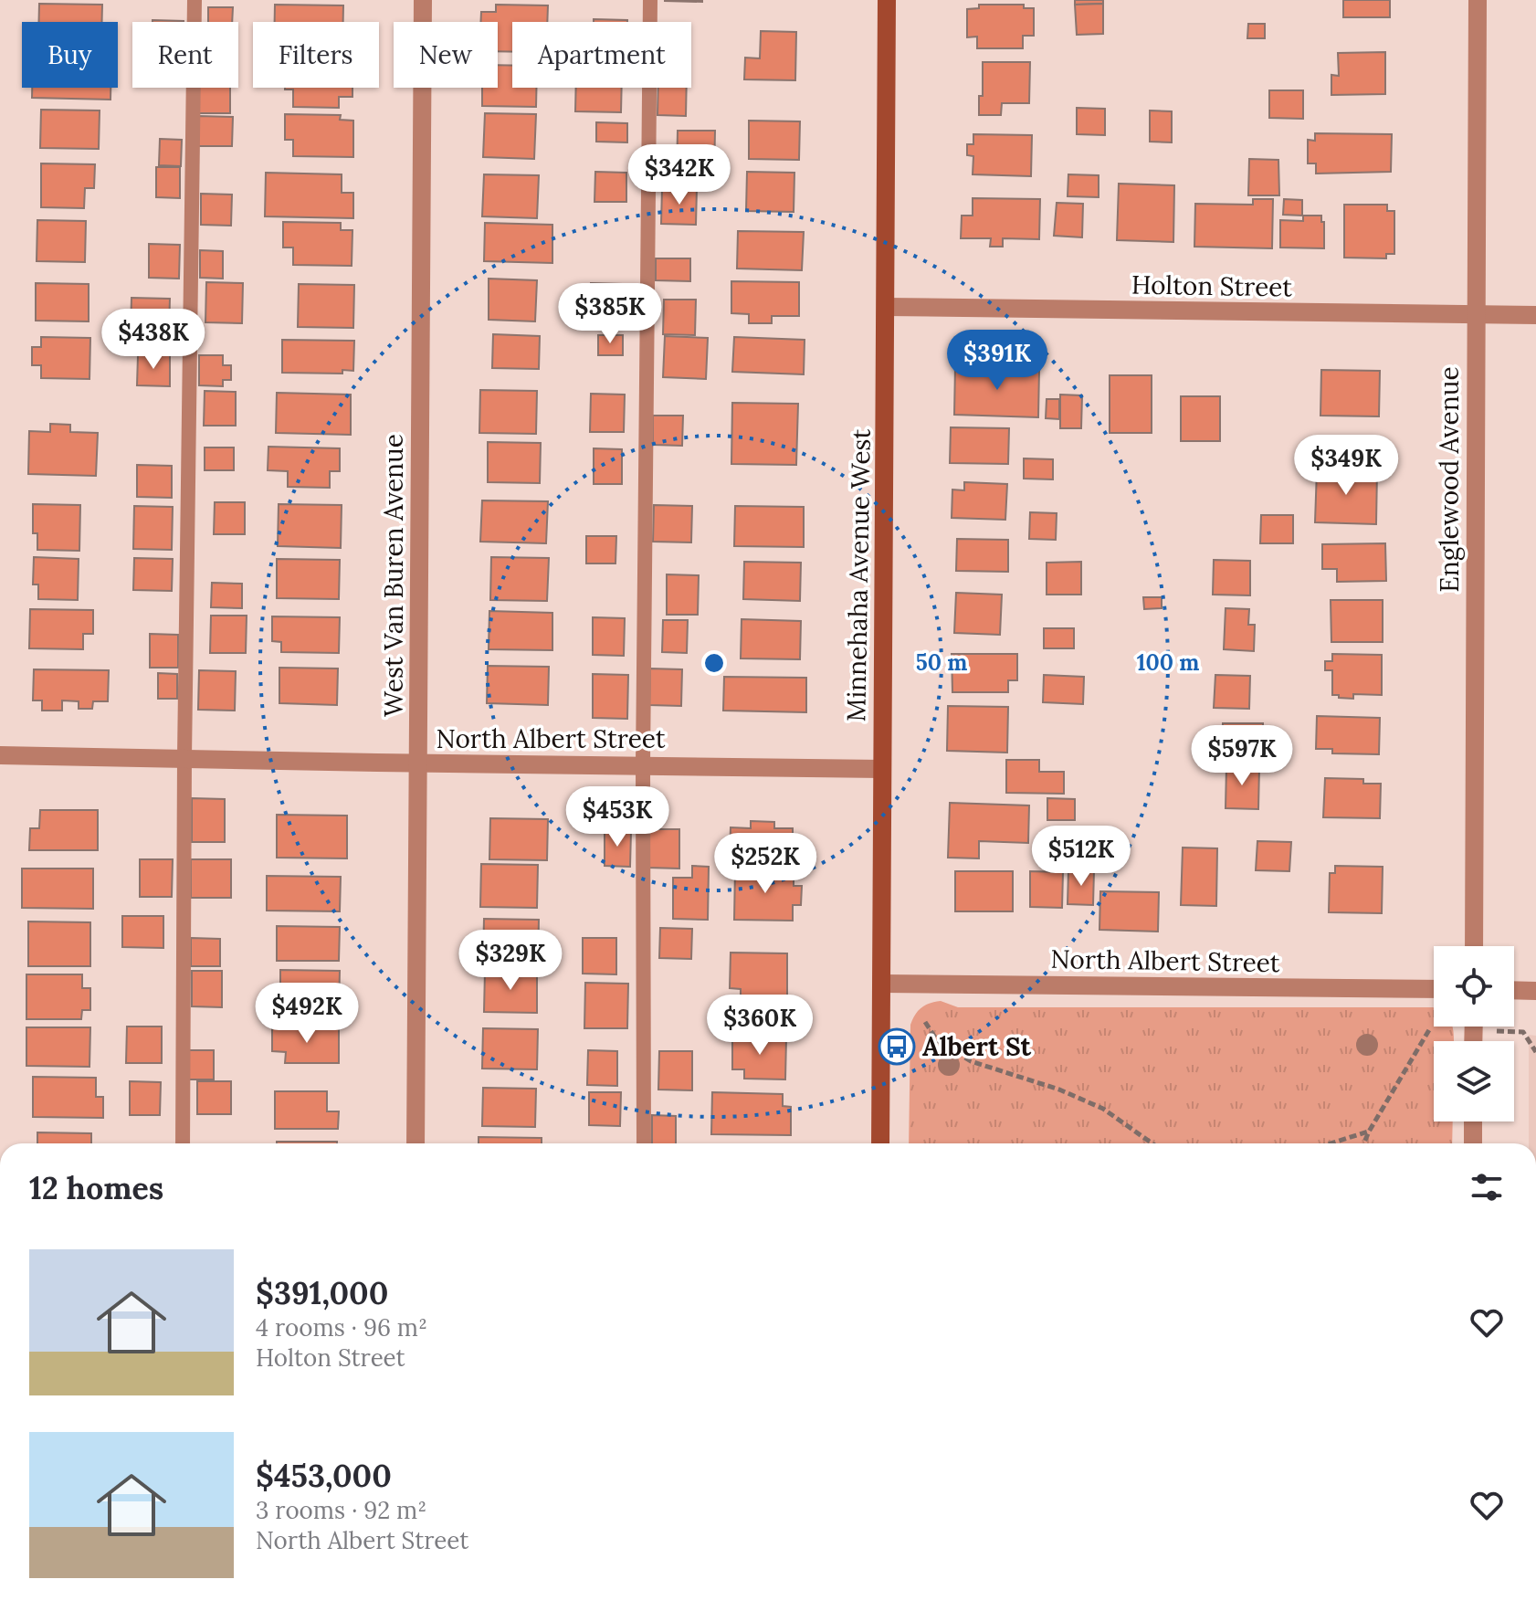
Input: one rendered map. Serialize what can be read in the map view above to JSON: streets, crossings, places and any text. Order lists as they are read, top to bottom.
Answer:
{
  "streets": {
    "street": [
      "Holton Street",
      "Englewood Avenue",
      "West Van Buren Avenue",
      "Minnehaha Avenue West",
      "North Albert Street"
    ]
  },
  "crossings": [
    ["Holton Street", "Englewood Avenue"],
    ["Holton Street", "Minnehaha Avenue West"],
    ["West Van Buren Avenue", "North Albert Street"],
    ["Minnehaha Avenue West", "North Albert Street"]
  ],
  "places": {
    "bus stop": ["Albert St"]
  },
  "page": {
    "chip": [
      "Buy",
      "Rent",
      "Filters",
      "New",
      "Apartment"
    ],
    "price": [
      "$342K",
      "$385K",
      "$438K",
      "$391K",
      "$349K",
      "$597K",
      "$453K",
      "$512K",
      "$252K",
      "$329K",
      "$492K",
      "$360K"
    ],
    "heading": "12 homes",
    "list": [
      {
        "name": "$391,000",
        "note": "4 rooms · 96 m² · Holton Street"
      },
      {
        "name": "$453,000",
        "note": "3 rooms · 92 m² · North Albert Street"
      }
    ]
  },
  "rings": ["50 m", "100 m"]
}
